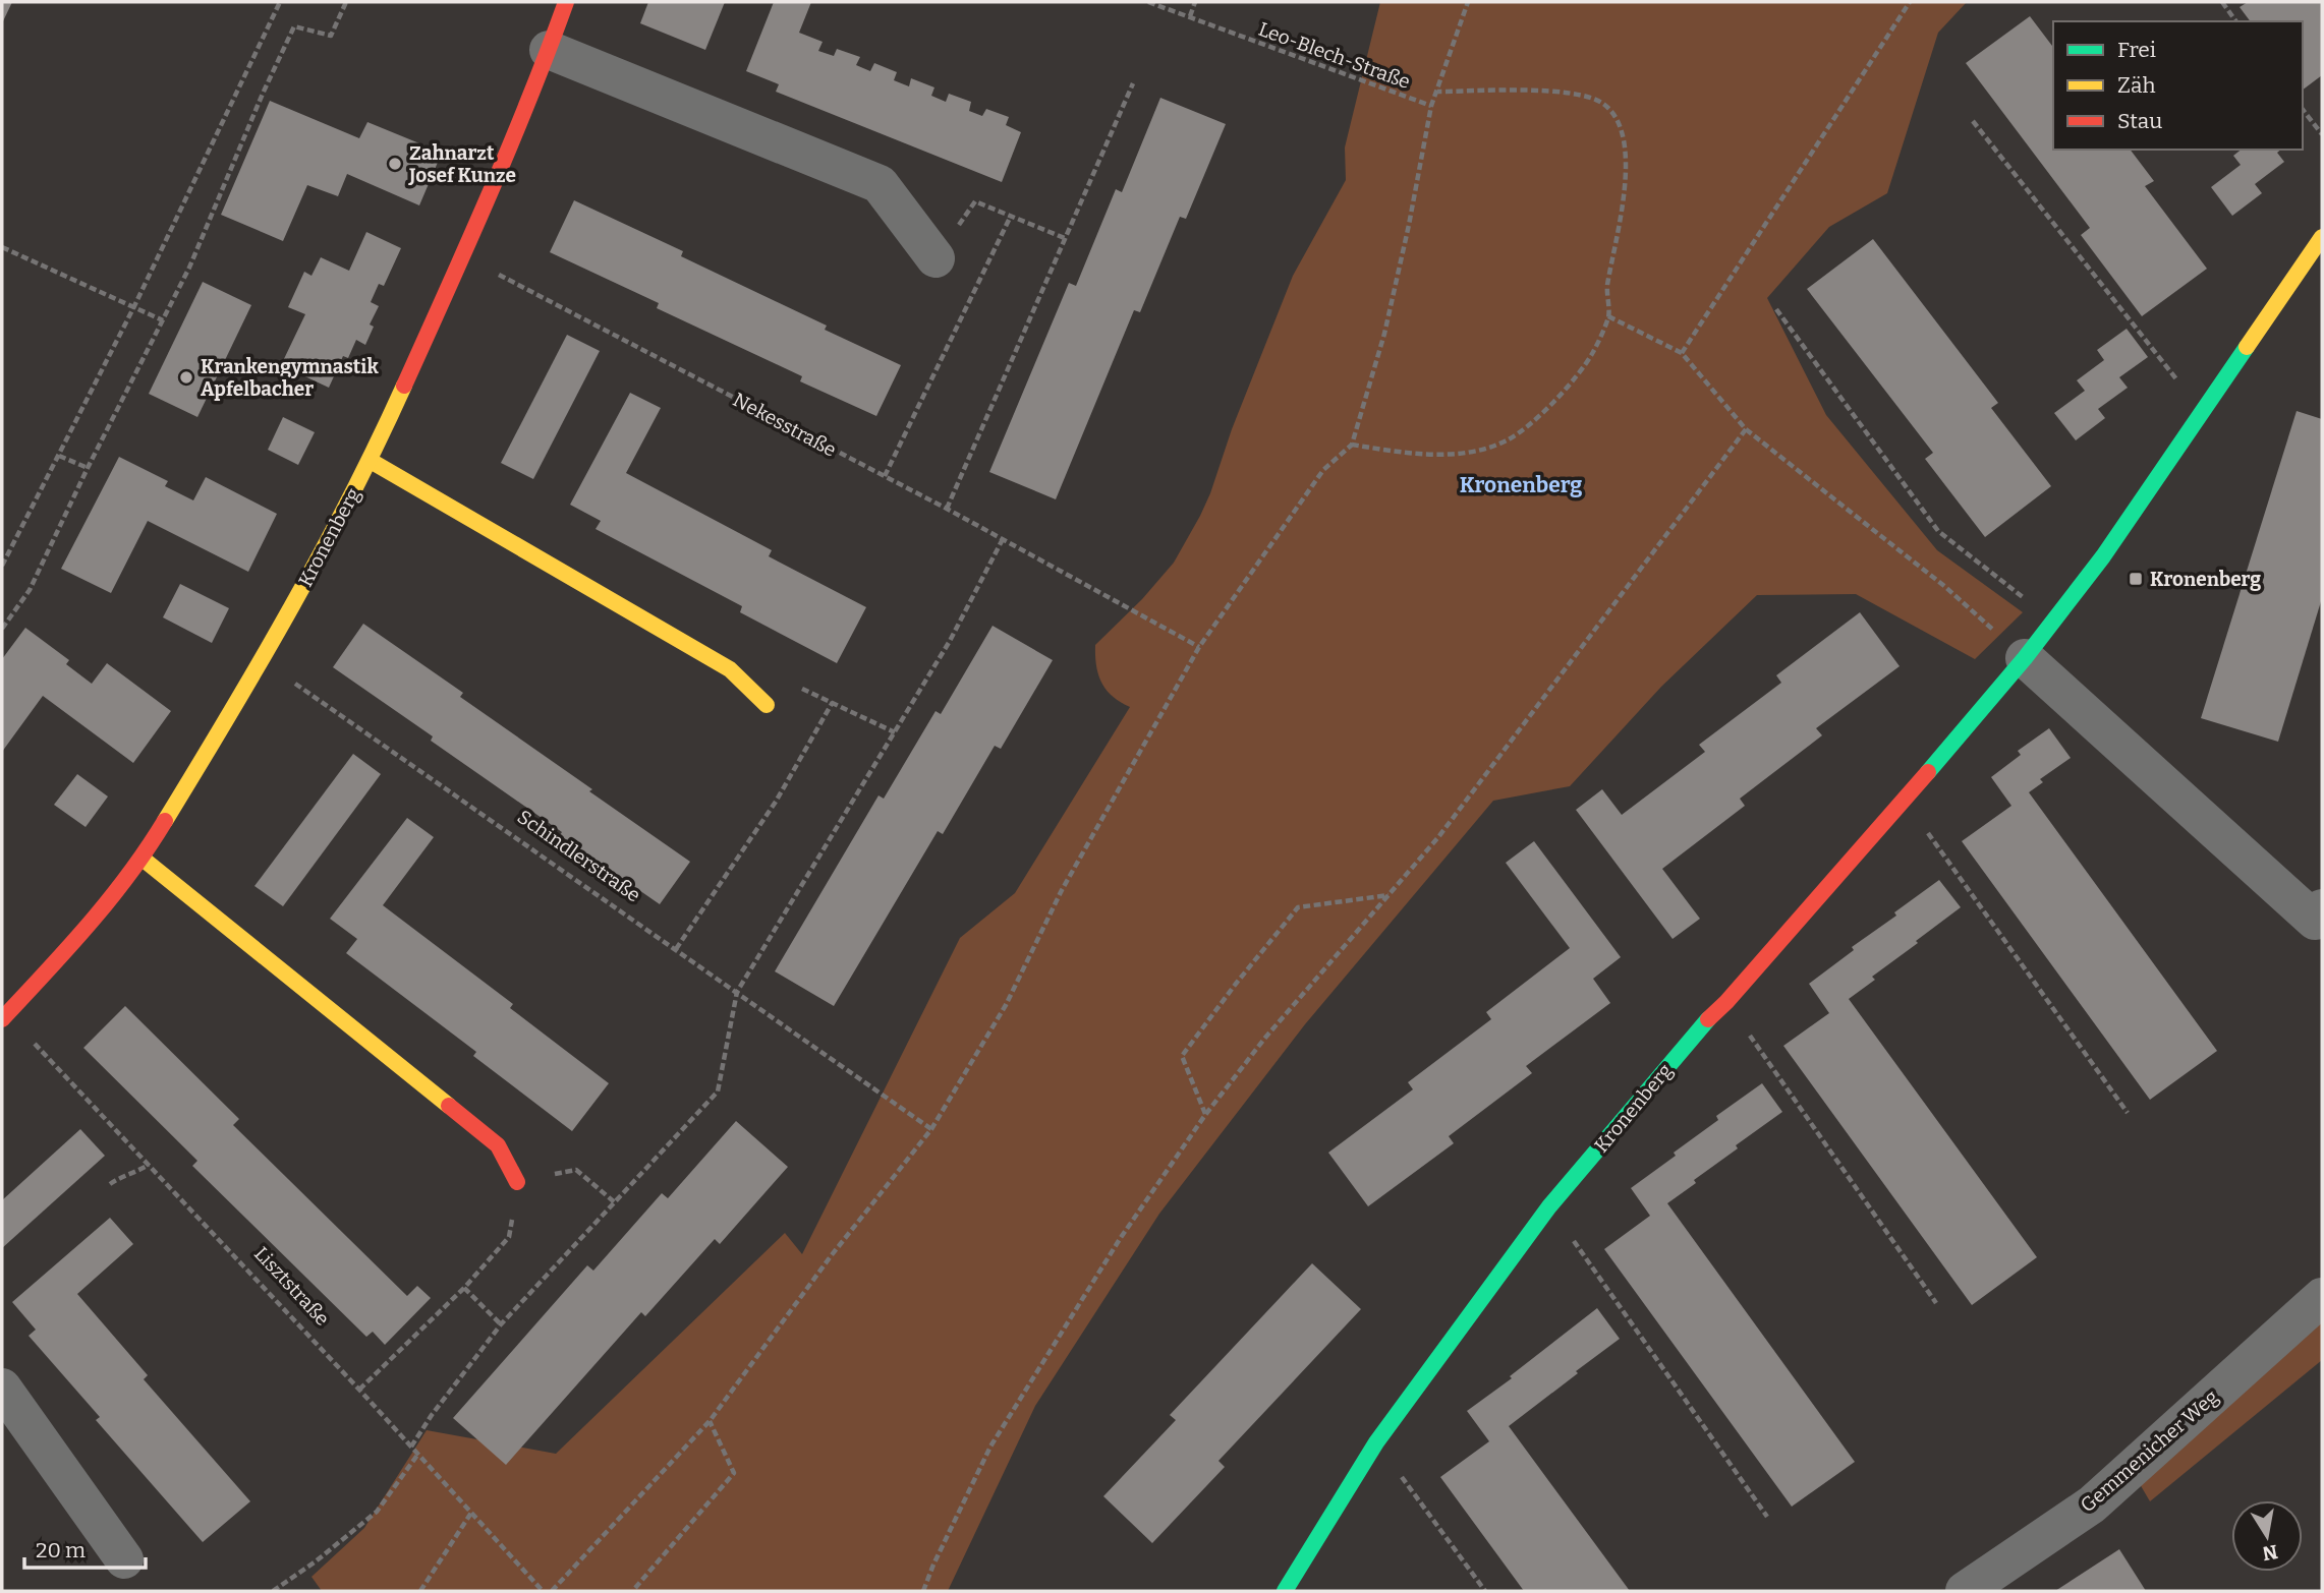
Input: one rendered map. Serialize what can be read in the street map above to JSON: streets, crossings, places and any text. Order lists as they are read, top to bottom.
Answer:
{
  "streets": {
    "street": ["Kronenberg", "Gemmenicher Weg"],
    "path": [
      "Leo-Blech-Straße",
      "Nekesstraße",
      "Schindlerstraße",
      "Lisztstraße"
    ]
  },
  "crossings": [
    ["Nekesstraße", "Kronenberg"],
    ["Kronenberg", "Schindlerstraße"],
    ["Kronenberg", "Lisztstraße"]
  ],
  "districts": ["Kronenberg"],
  "places": {
    "other": ["Zahnarzt Josef Kunze", "Krankengymnastik Apfelbacher"],
    "transit": ["Kronenberg"]
  },
  "legend": ["Frei", "Zäh", "Stau"],
  "scale_bar": "20 m",
  "north": "bottom"
}
